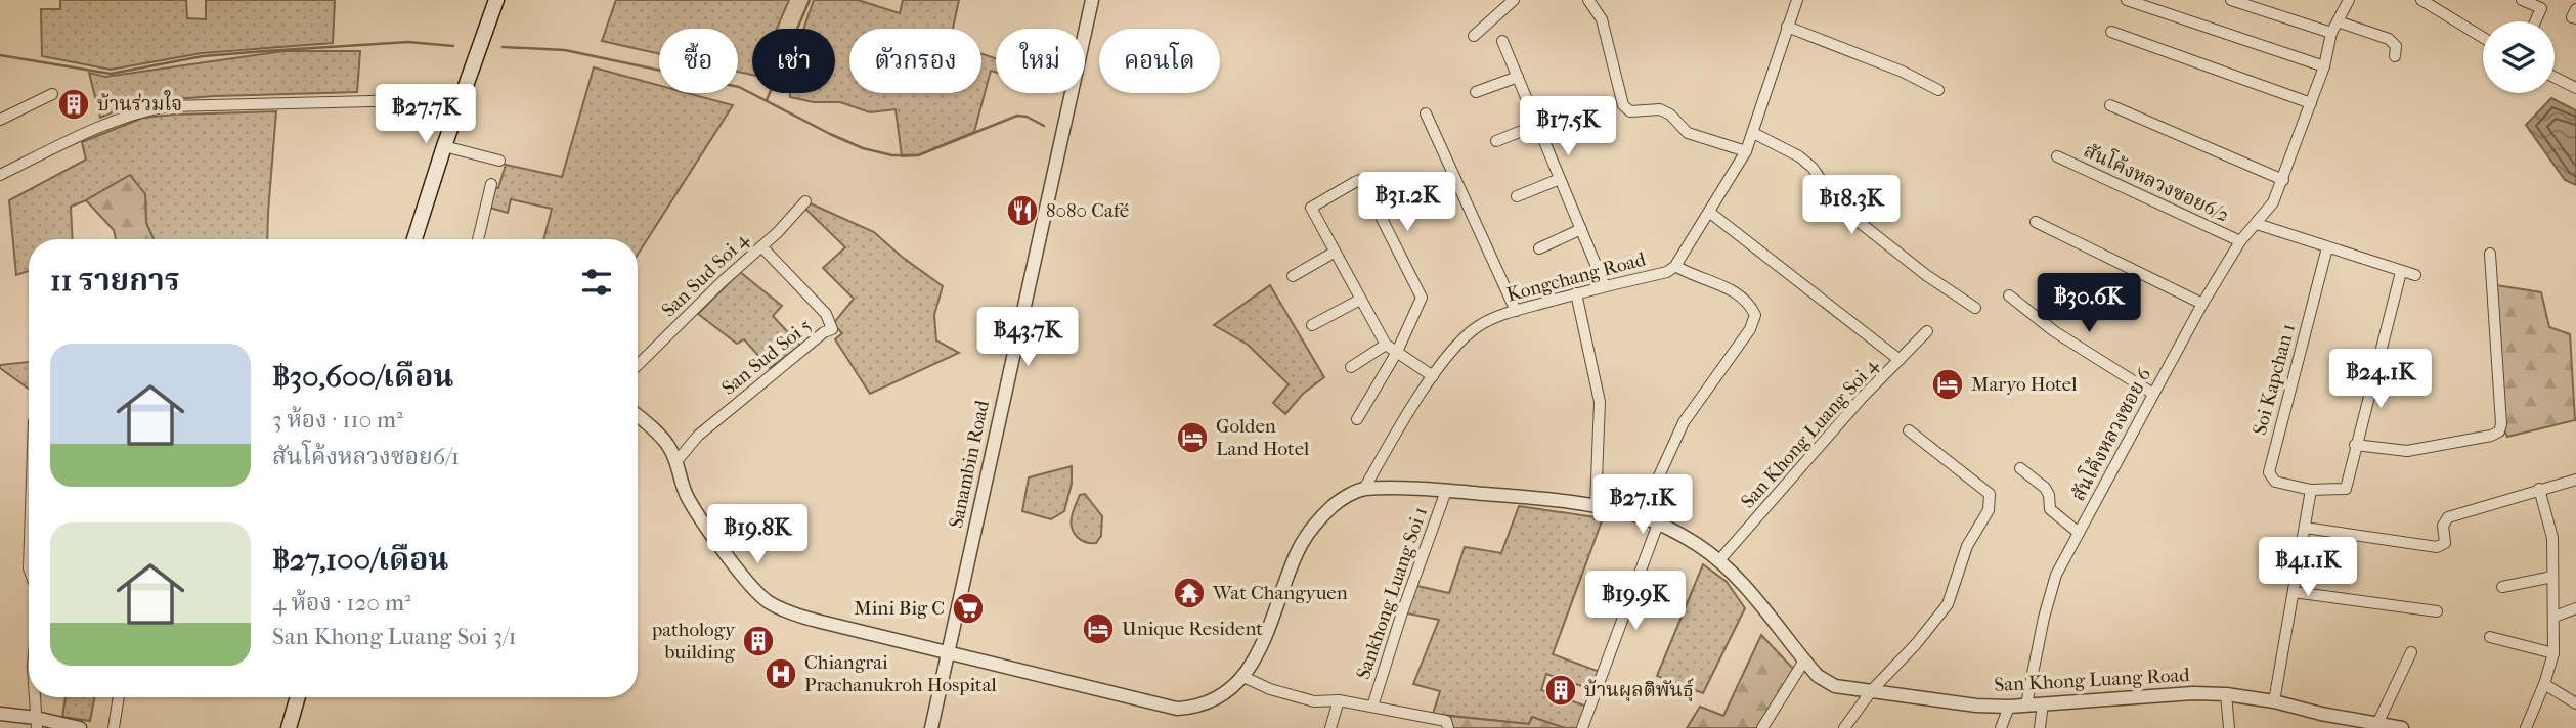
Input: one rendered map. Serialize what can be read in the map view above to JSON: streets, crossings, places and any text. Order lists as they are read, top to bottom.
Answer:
{
  "streets": {
    "street": [
      "สันโค้งหลวงซอย6/2",
      "San Sud Soi 4",
      "Kongchang Road",
      "San Sud Soi 5",
      "Soi Kapchan 1",
      "San Khong Luang Soi 4",
      "สันโค้งหลวงซอย 6",
      "Sanambin Road",
      "Sankhong Luang Soi 1",
      "San Khong Luang Road"
    ]
  },
  "crossings": [
    ["สันโค้งหลวงซอย6/2", "สันโค้งหลวงซอย 6"],
    ["San Sud Soi 4", "San Sud Soi 5"],
    ["Kongchang Road", "San Khong Luang Road"],
    ["San Sud Soi 5", "San Khong Luang Road"],
    ["San Khong Luang Soi 4", "San Khong Luang Road"],
    ["สันโค้งหลวงซอย 6", "San Khong Luang Road"],
    ["Sanambin Road", "San Khong Luang Road"],
    ["Sankhong Luang Soi 1", "San Khong Luang Road"]
  ],
  "places": {
    "building": ["บ้านร่วมใจ", "pathology building", "บ้านผุลติพันธ์ุ"],
    "restaurant": ["8080 Café"],
    "hotel": ["Maryo Hotel", "Golden Land Hotel", "Unique Resident"],
    "temple": ["Wat Changyuen"],
    "supermarket": ["Mini Big C"],
    "hospital": ["Chiangrai Prachanukroh Hospital"]
  },
  "page": {
    "chip": [
      "ซื้อ",
      "เช่า",
      "ตัวกรอง",
      "ใหม่",
      "คอนโด"
    ],
    "price": [
      "฿27.7K",
      "฿17.5K",
      "฿31.2K",
      "฿18.3K",
      "฿30.6K",
      "฿43.7K",
      "฿24.1K",
      "฿27.1K",
      "฿19.8K",
      "฿41.1K",
      "฿19.9K"
    ],
    "heading": "11 รายการ",
    "list": [
      {
        "name": "฿30,600/เดือน",
        "note": "3 ห้อง · 110 m² · สันโค้งหลวงซอย6/1"
      },
      {
        "name": "฿27,100/เดือน",
        "note": "4 ห้อง · 120 m² · San Khong Luang Soi 3/1"
      }
    ]
  }
}
